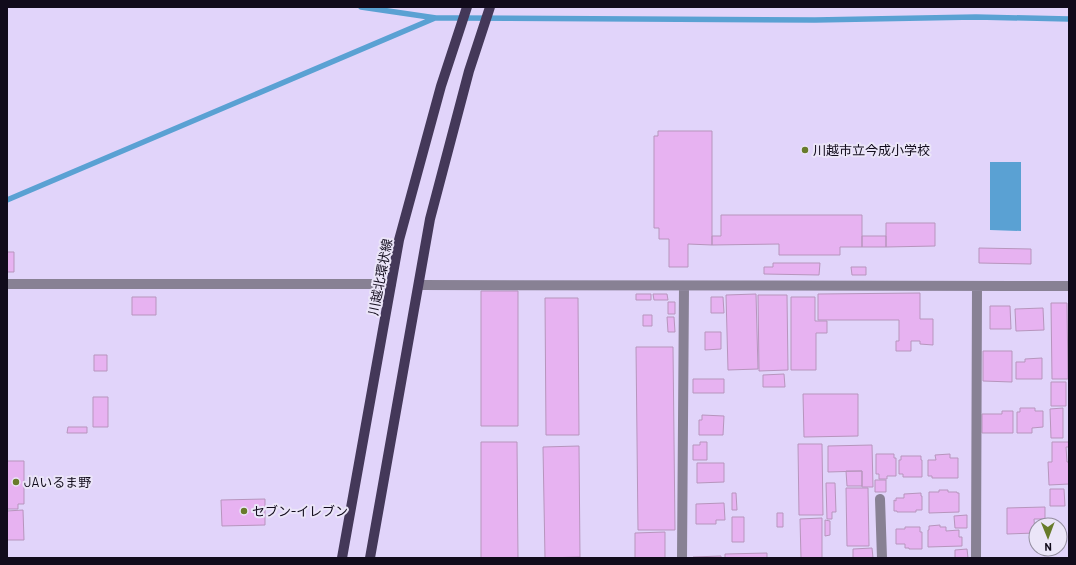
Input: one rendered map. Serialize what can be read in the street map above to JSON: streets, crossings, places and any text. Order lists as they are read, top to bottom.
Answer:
{
  "streets": {
    "main road": ["川越北環状線"]
  },
  "places": ["川越市立今成小学校", "JAいるま野", "セブン-イレブン"],
  "north": "bottom"
}
